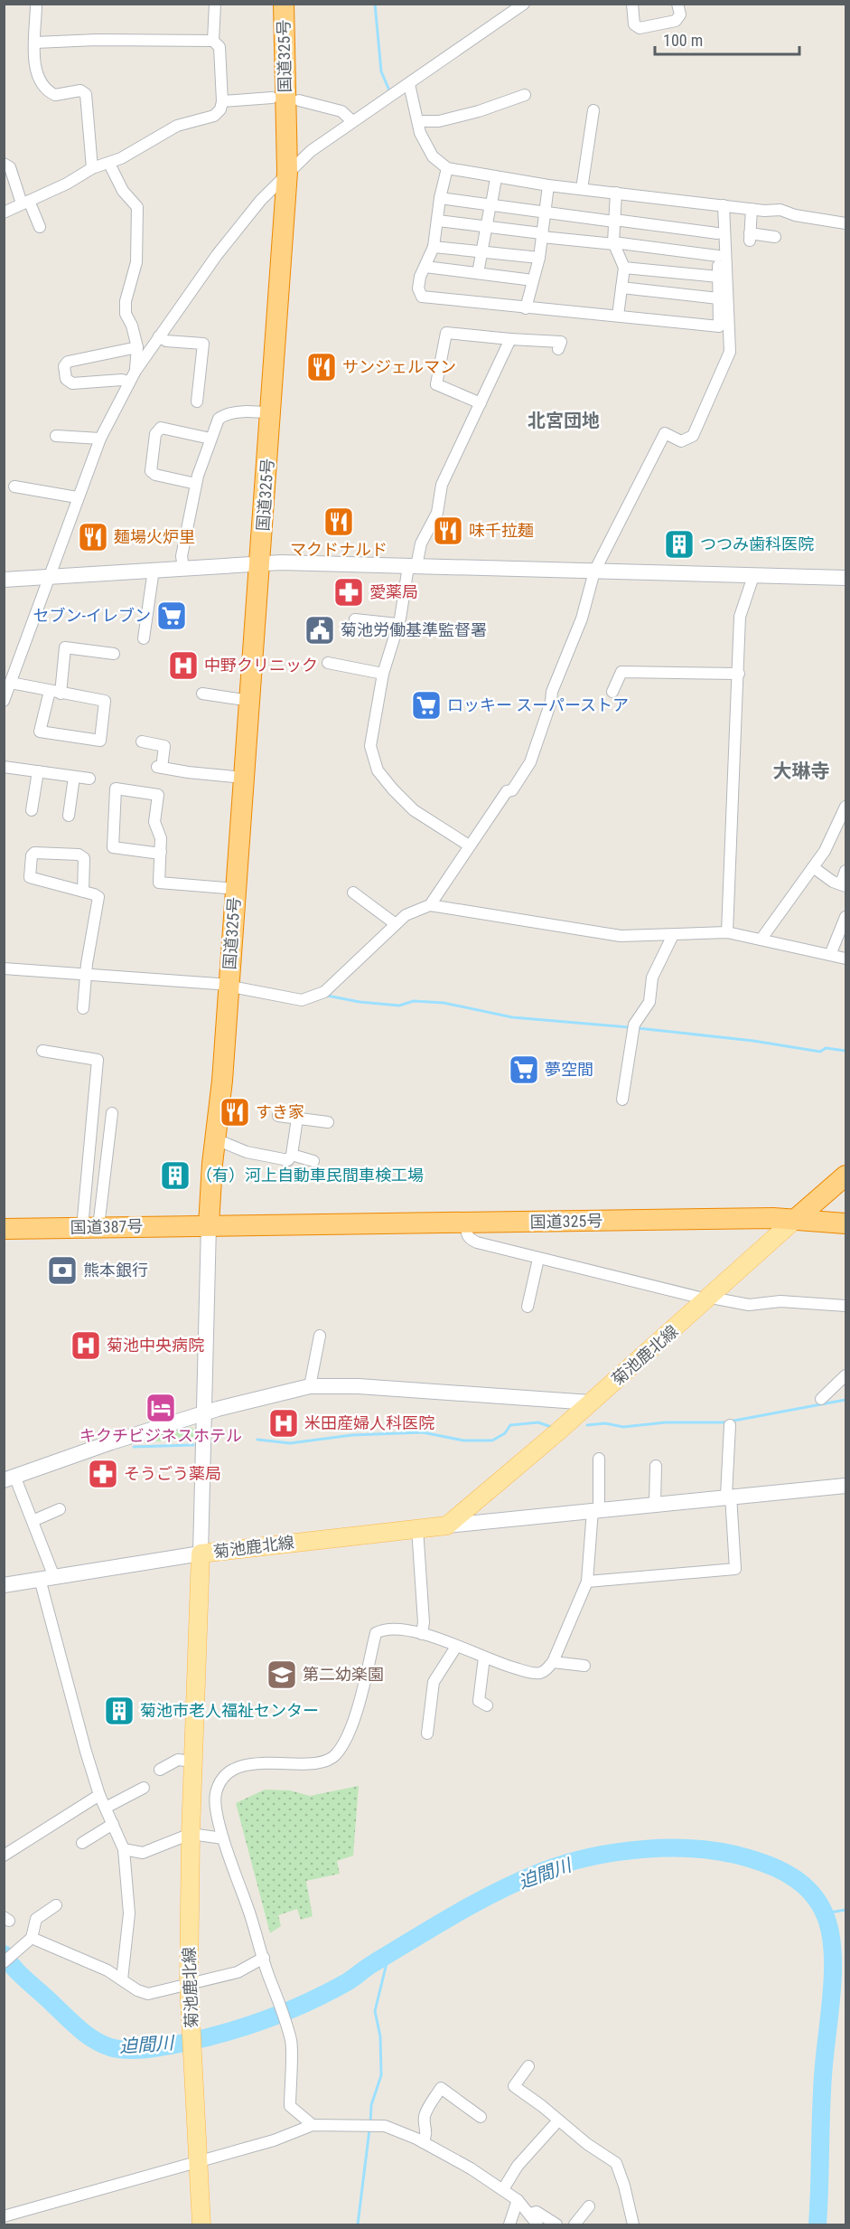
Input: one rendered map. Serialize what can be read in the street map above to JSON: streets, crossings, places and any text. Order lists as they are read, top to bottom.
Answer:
{
  "streets": {
    "highway": ["国道325号", "国道387号"],
    "main road": ["菊池鹿北線"]
  },
  "crossings": [
    ["国道325号", "国道387号"],
    ["国道325号", "菊池鹿北線"]
  ],
  "districts": ["北宮団地", "大琳寺"],
  "water": ["迫間川"],
  "places": {
    "restaurant": [
      "サンジェルマン",
      "マクドナルド",
      "味千拉麺",
      "麺場火炉里",
      "すき家"
    ],
    "building": ["つつみ歯科医院", "（有）河上自動車民間車検工場", "菊池市老人福祉センター"],
    "pharmacy": ["愛薬局", "そうごう薬局"],
    "supermarket": ["セブン-イレブン", "ロッキー スーパーストア", "夢空間"],
    "public building": ["菊池労働基準監督署"],
    "hospital": ["中野クリニック", "菊池中央病院", "米田産婦人科医院"],
    "bank": ["熊本銀行"],
    "hotel": ["キクチビジネスホテル"],
    "school or university": ["第二幼楽園"]
  },
  "scale_bar": "100 m"
}
